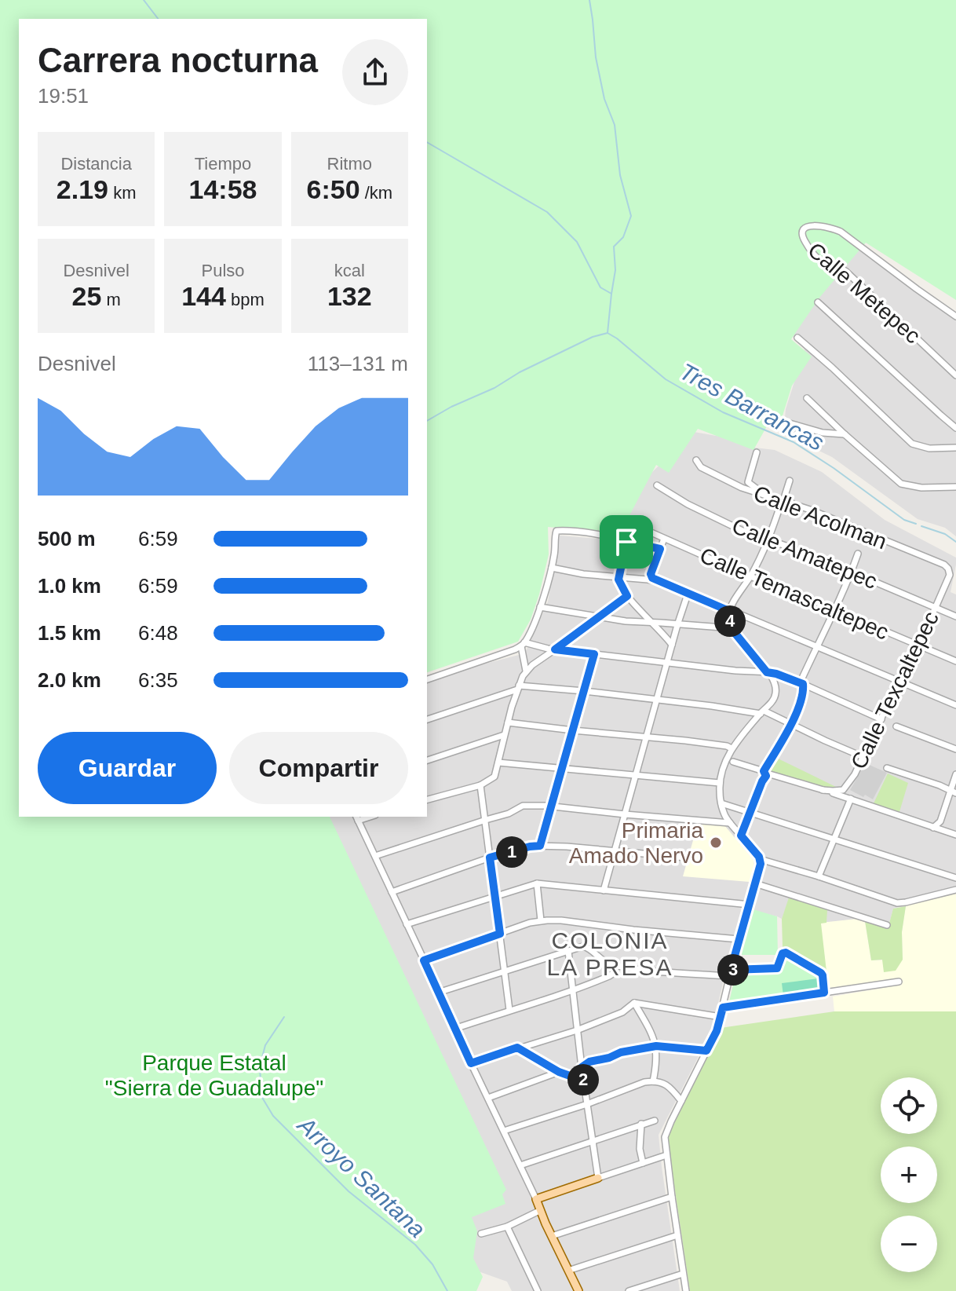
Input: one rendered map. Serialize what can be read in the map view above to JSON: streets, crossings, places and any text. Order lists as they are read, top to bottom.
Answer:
{
  "streets": {
    "street": [
      "Calle Metepec",
      "Calle Acolman",
      "Calle Amatepec",
      "Calle Temascaltepec",
      "Calle Texcaltepec"
    ]
  },
  "crossings": [
    ["Calle Acolman", "Calle Texcaltepec"],
    ["Calle Amatepec", "Calle Texcaltepec"],
    ["Calle Temascaltepec", "Calle Texcaltepec"]
  ],
  "districts": ["COLONIA LA PRESA"],
  "water": ["Tres Barrancas", "Arroyo Santana"],
  "parks": ["Parque Estatal \"Sierra de Guadalupe\""],
  "places": ["Primaria Amado Nervo"],
  "page": {
    "heading": ["Carrera nocturna", "19:51"],
    "stats": [
      ["Distancia", "2.19 km"],
      ["Tiempo", "14:58"],
      ["Ritmo", "6:50 /km"],
      ["Desnivel", "25 m"],
      ["Pulso", "144 bpm"],
      ["kcal", "132"]
    ],
    "chart": ["Desnivel", "113–131 m"],
    "list": [
      {
        "name": "500 m",
        "note": "6:59"
      },
      {
        "name": "1.0 km",
        "note": "6:59"
      },
      {
        "name": "1.5 km",
        "note": "6:48"
      },
      {
        "name": "2.0 km",
        "note": "6:35"
      }
    ],
    "pins": [
      "4",
      "1",
      "3",
      "2"
    ],
    "buttons": ["Guardar", "Compartir"],
    "map_buttons": ["+", "−"]
  }
}
